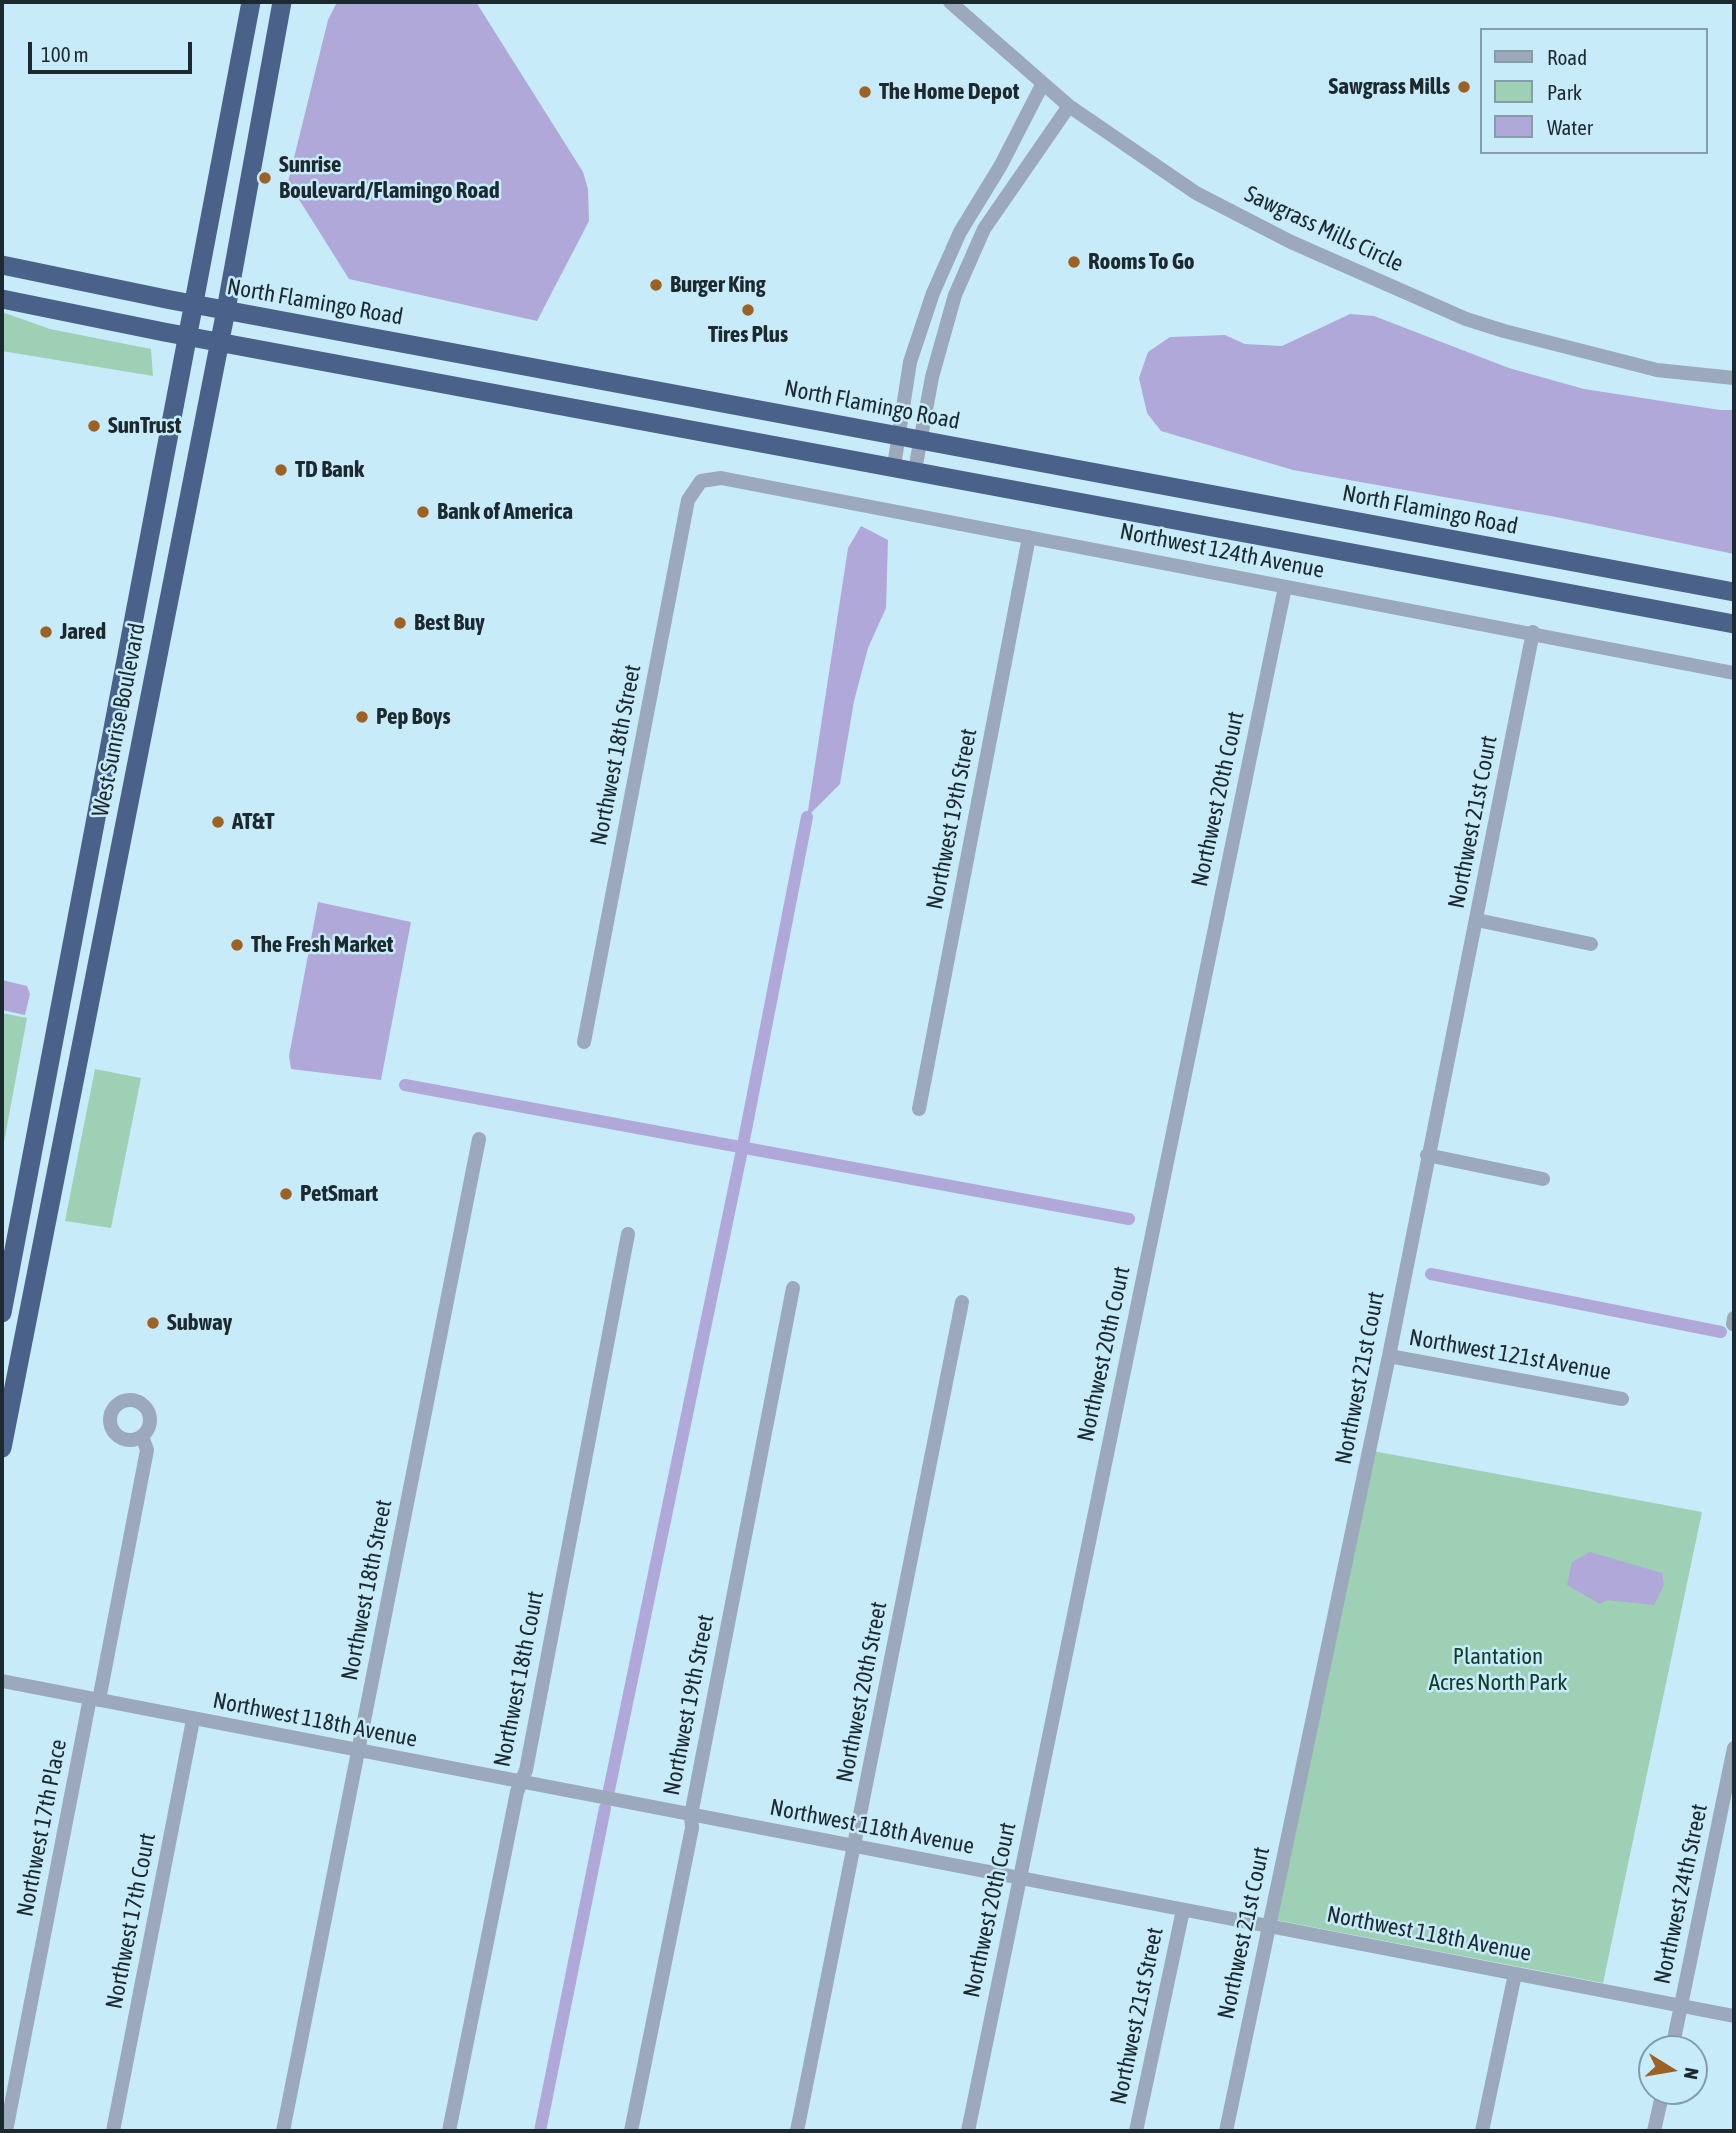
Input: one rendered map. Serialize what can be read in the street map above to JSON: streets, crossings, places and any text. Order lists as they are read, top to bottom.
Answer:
{
  "streets": {
    "highway": ["North Flamingo Road", "West Sunrise Boulevard"],
    "street": [
      "Sawgrass Mills Circle",
      "Northwest 124th Avenue",
      "Northwest 18th Street",
      "Northwest 20th Court",
      "Northwest 19th Street",
      "Northwest 21st Court",
      "Northwest 121st Avenue",
      "Northwest 18th Court",
      "Northwest 20th Street",
      "Northwest 118th Avenue",
      "Northwest 17th Place",
      "Northwest 24th Street",
      "Northwest 17th Court",
      "Northwest 21st Street"
    ]
  },
  "crossings": [
    ["North Flamingo Road", "West Sunrise Boulevard"],
    ["Northwest 124th Avenue", "Northwest 18th Street"],
    ["Northwest 124th Avenue", "Northwest 20th Court"],
    ["Northwest 124th Avenue", "Northwest 19th Street"],
    ["Northwest 124th Avenue", "Northwest 21st Court"],
    ["Northwest 18th Street", "Northwest 118th Avenue"],
    ["Northwest 20th Court", "Northwest 118th Avenue"],
    ["Northwest 19th Street", "Northwest 118th Avenue"],
    ["Northwest 21st Court", "Northwest 121st Avenue"],
    ["Northwest 21st Court", "Northwest 118th Avenue"],
    ["Northwest 18th Court", "Northwest 118th Avenue"],
    ["Northwest 20th Street", "Northwest 118th Avenue"],
    ["Northwest 118th Avenue", "Northwest 17th Place"],
    ["Northwest 118th Avenue", "Northwest 24th Street"],
    ["Northwest 118th Avenue", "Northwest 17th Court"],
    ["Northwest 118th Avenue", "Northwest 21st Street"]
  ],
  "parks": ["Plantation Acres North Park"],
  "places": [
    "Sawgrass Mills",
    "The Home Depot",
    "Sunrise Boulevard/Flamingo Road",
    "Rooms To Go",
    "Burger King",
    "Tires Plus",
    "SunTrust",
    "TD Bank",
    "Bank of America",
    "Best Buy",
    "Jared",
    "Pep Boys",
    "AT&T",
    "The Fresh Market",
    "PetSmart",
    "Subway"
  ],
  "legend": ["Road", "Park", "Water"],
  "scale_bar": "100 m",
  "north": "right"
}
